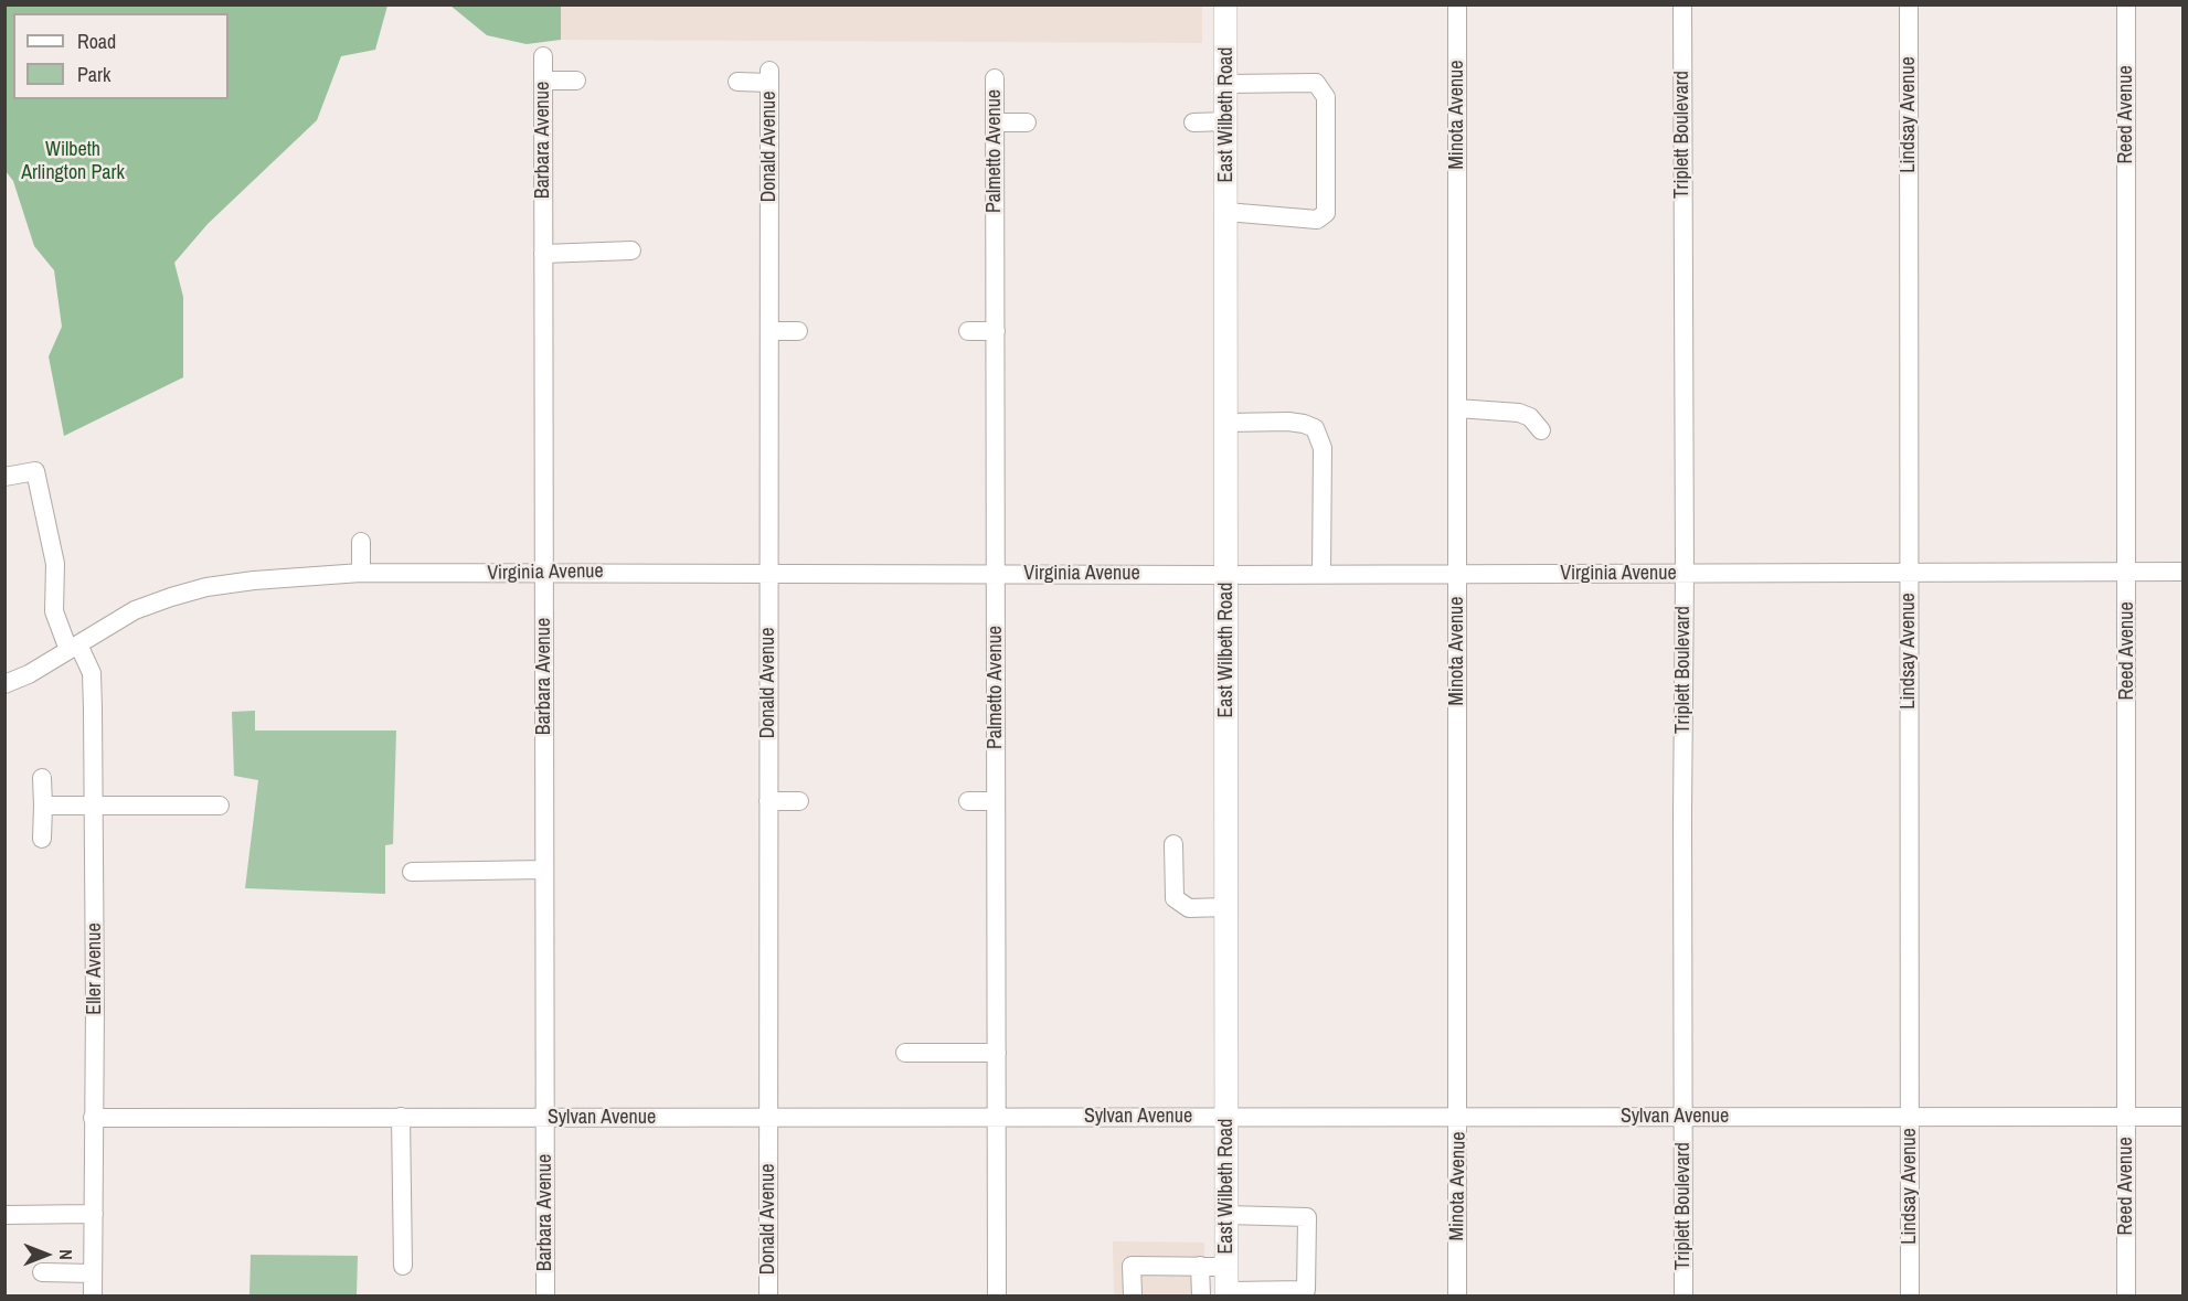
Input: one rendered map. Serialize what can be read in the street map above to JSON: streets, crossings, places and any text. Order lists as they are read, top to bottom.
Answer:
{
  "streets": {
    "main road": ["East Wilbeth Road"],
    "street": [
      "Minota Avenue",
      "Lindsay Avenue",
      "Reed Avenue",
      "Triplett Boulevard",
      "Barbara Avenue",
      "Donald Avenue",
      "Palmetto Avenue",
      "Virginia Avenue",
      "Eller Avenue",
      "Sylvan Avenue"
    ]
  },
  "crossings": [
    ["East Wilbeth Road", "Virginia Avenue"],
    ["East Wilbeth Road", "Sylvan Avenue"],
    ["Minota Avenue", "Virginia Avenue"],
    ["Minota Avenue", "Sylvan Avenue"],
    ["Lindsay Avenue", "Virginia Avenue"],
    ["Lindsay Avenue", "Sylvan Avenue"],
    ["Reed Avenue", "Virginia Avenue"],
    ["Reed Avenue", "Sylvan Avenue"],
    ["Triplett Boulevard", "Virginia Avenue"],
    ["Triplett Boulevard", "Sylvan Avenue"],
    ["Barbara Avenue", "Virginia Avenue"],
    ["Barbara Avenue", "Sylvan Avenue"],
    ["Donald Avenue", "Virginia Avenue"],
    ["Donald Avenue", "Sylvan Avenue"],
    ["Palmetto Avenue", "Virginia Avenue"],
    ["Palmetto Avenue", "Sylvan Avenue"],
    ["Virginia Avenue", "Eller Avenue"],
    ["Eller Avenue", "Sylvan Avenue"]
  ],
  "parks": ["Wilbeth Arlington Park"],
  "legend": ["Road", "Park"],
  "north": "right"
}
